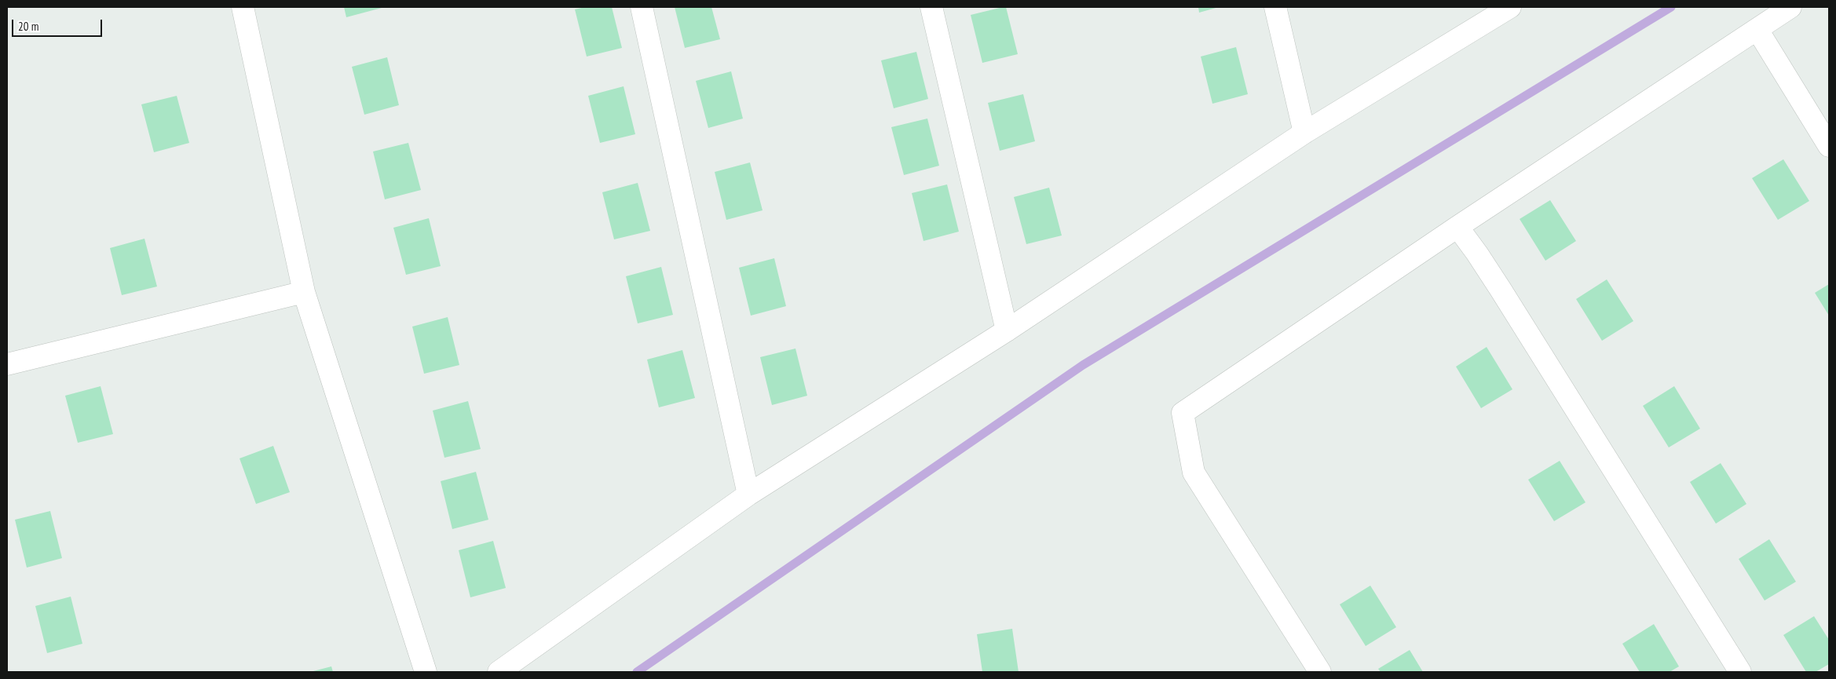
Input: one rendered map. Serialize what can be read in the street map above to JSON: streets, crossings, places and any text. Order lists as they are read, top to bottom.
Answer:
{
  "scale_bar": "20 m"
}
